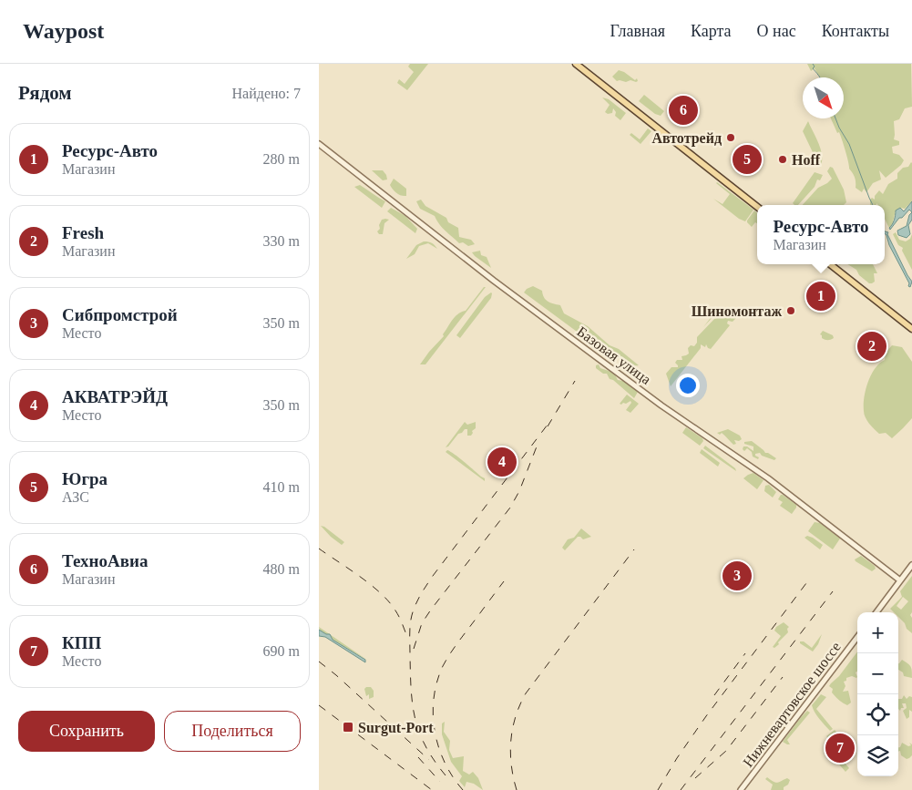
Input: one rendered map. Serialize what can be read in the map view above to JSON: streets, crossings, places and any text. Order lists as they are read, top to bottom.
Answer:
{
  "streets": {
    "street": ["Базовая улица", "Нижневартовское шоссе"]
  },
  "places": {
    "other": ["Автотрейд", "Hoff", "Шиномонтаж"],
    "transit": ["Surgut-Port"]
  },
  "north": "bottom right",
  "page": {
    "header": "Waypost",
    "nav": [
      "Главная",
      "Карта",
      "О нас",
      "Контакты"
    ],
    "heading": ["Рядом", "Найдено: 7"],
    "pins": [
      "6",
      "5",
      "1",
      "2",
      "4",
      "3",
      "7"
    ],
    "list": [
      {
        "mark": "1",
        "name": "Ресурс-Авто",
        "note": "Магазин",
        "value": "280 m"
      },
      {
        "mark": "2",
        "name": "Fresh",
        "note": "Магазин",
        "value": "330 m"
      },
      {
        "mark": "3",
        "name": "Сибпромстрой",
        "note": "Место",
        "value": "350 m"
      },
      {
        "mark": "4",
        "name": "АКВАТРЭЙД",
        "note": "Место",
        "value": "350 m"
      },
      {
        "mark": "5",
        "name": "Югра",
        "note": "АЗС",
        "value": "410 m"
      },
      {
        "mark": "6",
        "name": "ТехноАвиа",
        "note": "Магазин",
        "value": "480 m"
      },
      {
        "mark": "7",
        "name": "КПП",
        "note": "Место",
        "value": "690 m"
      }
    ],
    "popup": ["Ресурс-Авто", "Магазин"],
    "map_buttons": ["+", "−"],
    "buttons": ["Сохранить", "Поделиться"]
  }
}
